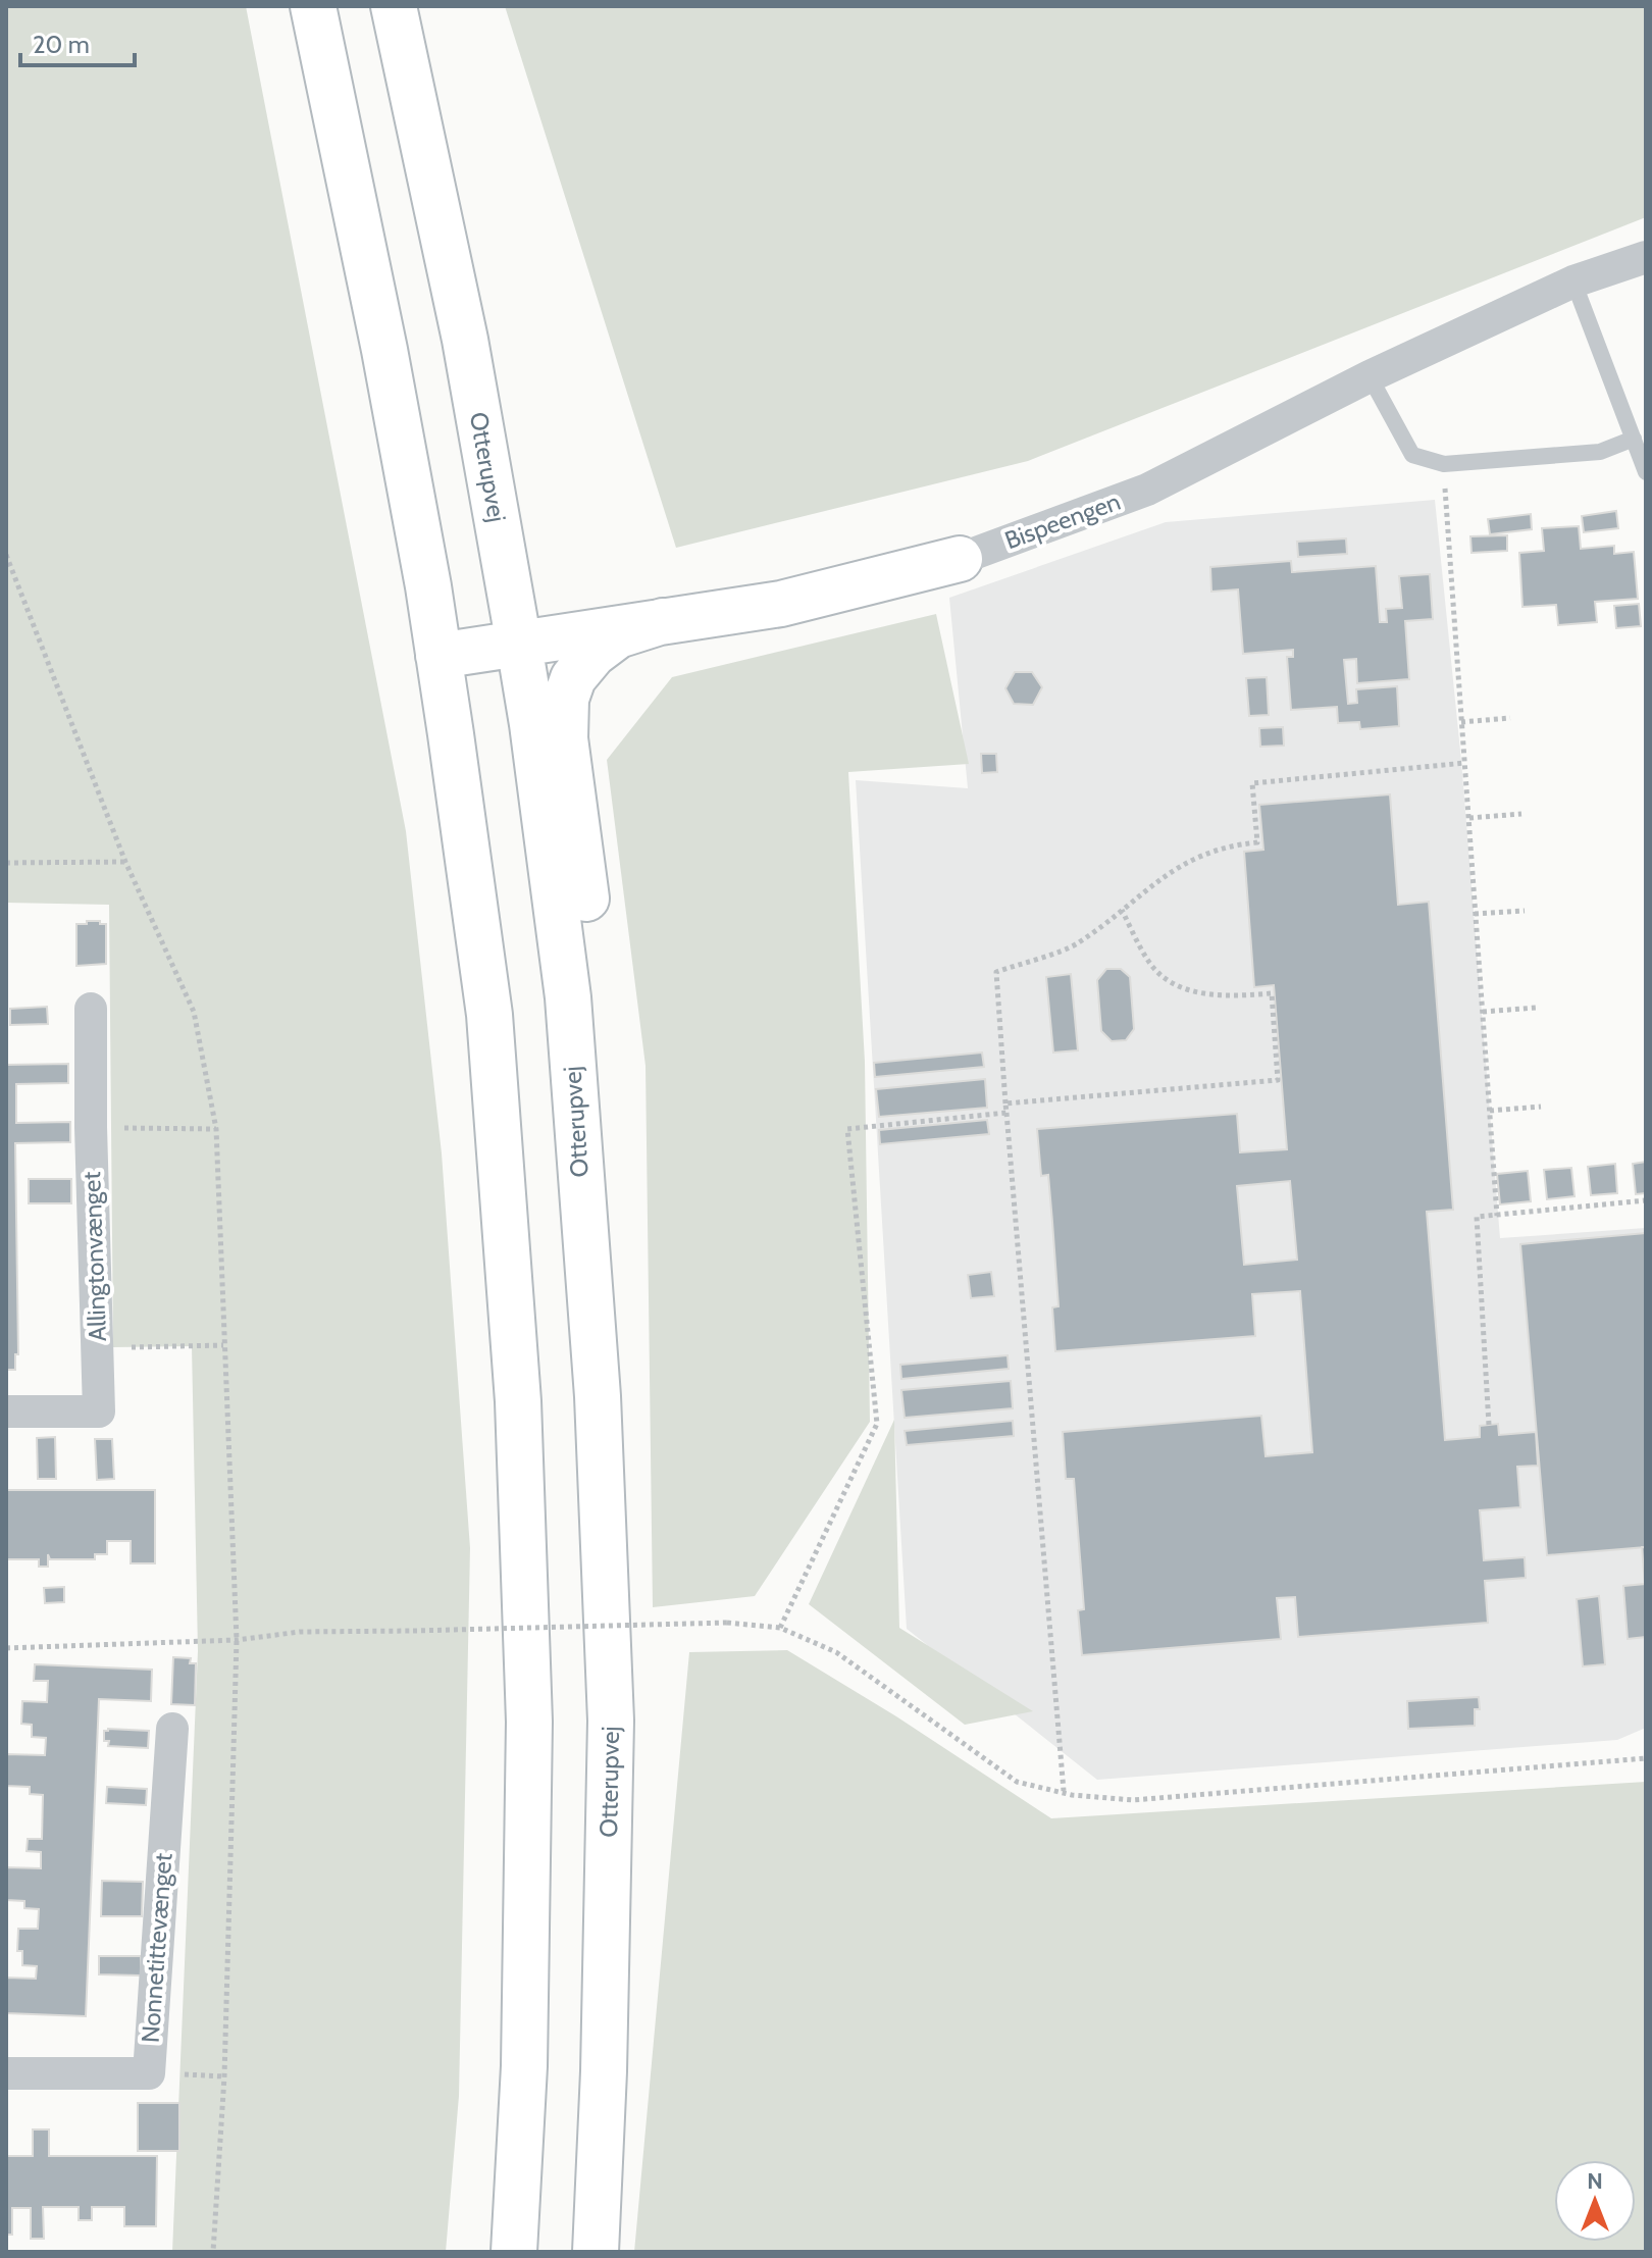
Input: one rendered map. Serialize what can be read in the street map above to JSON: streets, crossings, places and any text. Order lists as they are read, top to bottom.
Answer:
{
  "streets": {
    "main road": ["Otterupvej", "Bispeengen"],
    "street": ["Allingtonvænget", "Nonnetittevænget"]
  },
  "crossings": [
    ["Otterupvej", "Bispeengen"]
  ],
  "scale_bar": "20 m",
  "north": "top"
}
